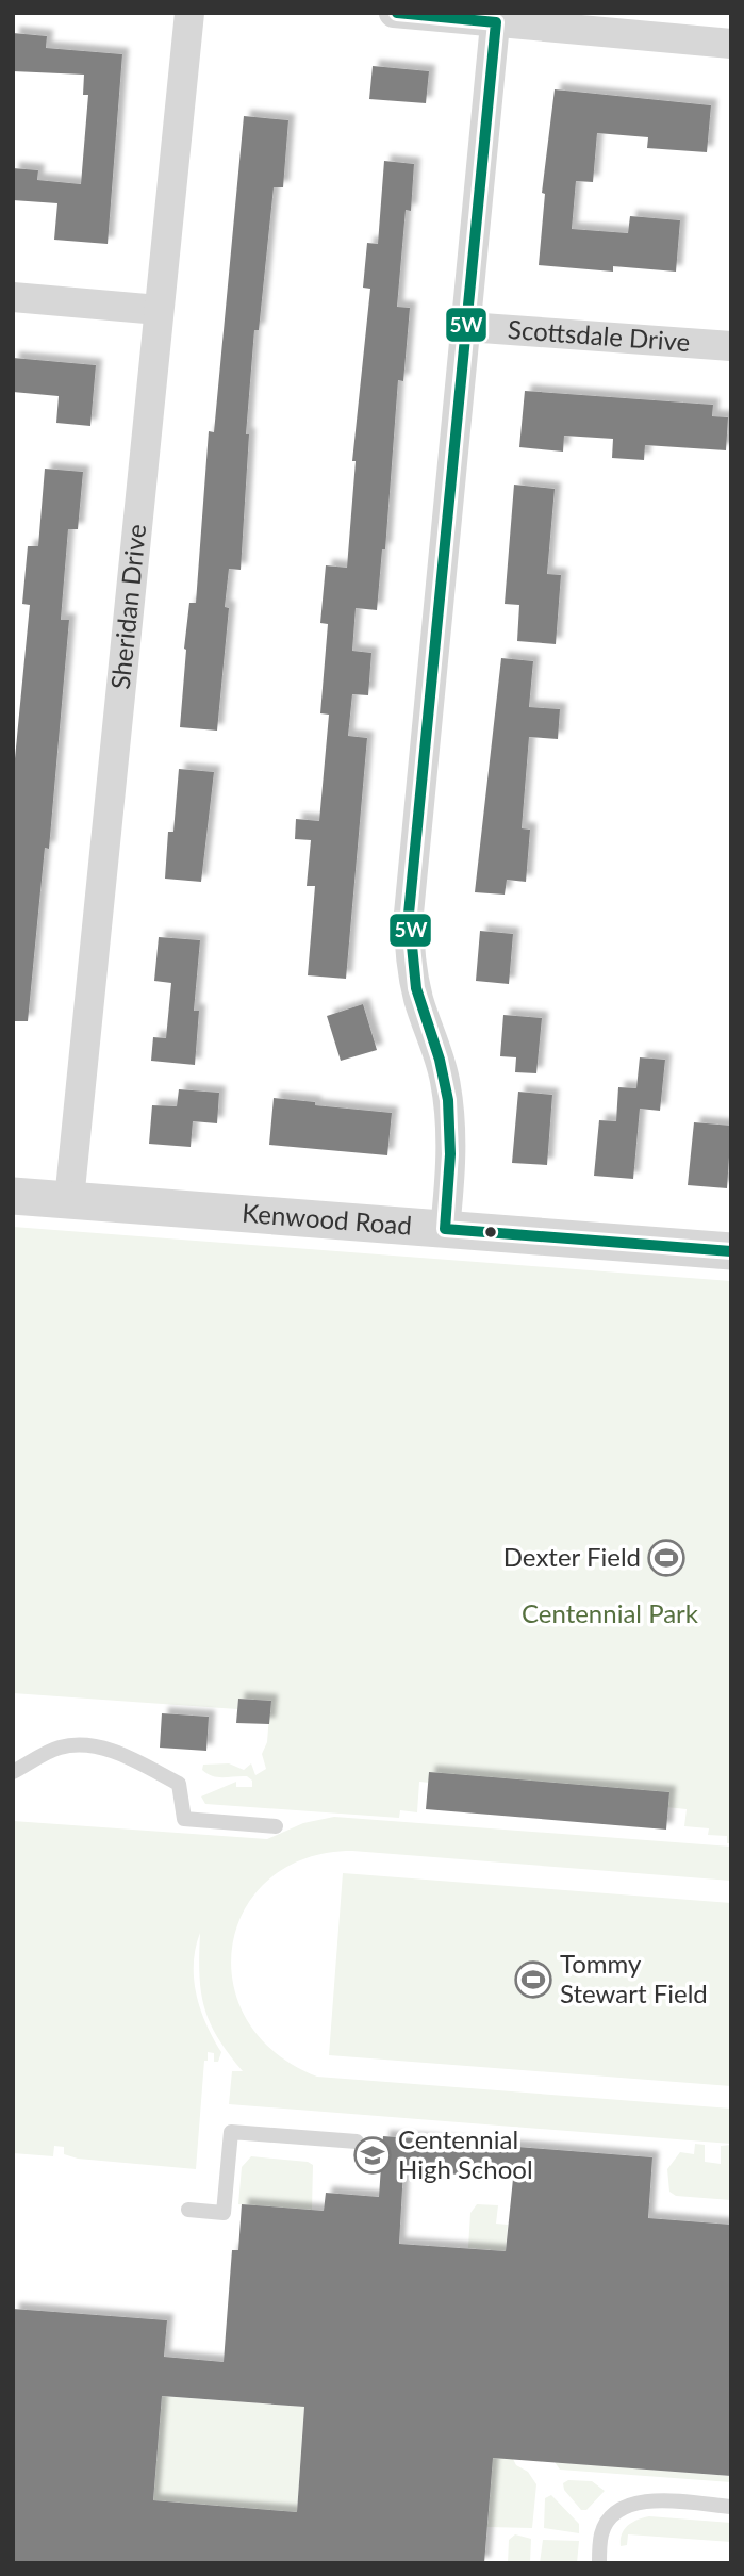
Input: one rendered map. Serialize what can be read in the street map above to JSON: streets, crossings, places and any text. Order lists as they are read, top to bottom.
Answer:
{
  "streets": {
    "street": ["Scottsdale Drive", "Sheridan Drive", "Kenwood Road"]
  },
  "crossings": [
    ["Sheridan Drive", "Kenwood Road"]
  ],
  "parks": ["Centennial Park"],
  "places": {
    "sports": ["Dexter Field", "Tommy Stewart Field"],
    "school or university": ["Centennial High School"]
  },
  "lines": ["transit line 5W"]
}
